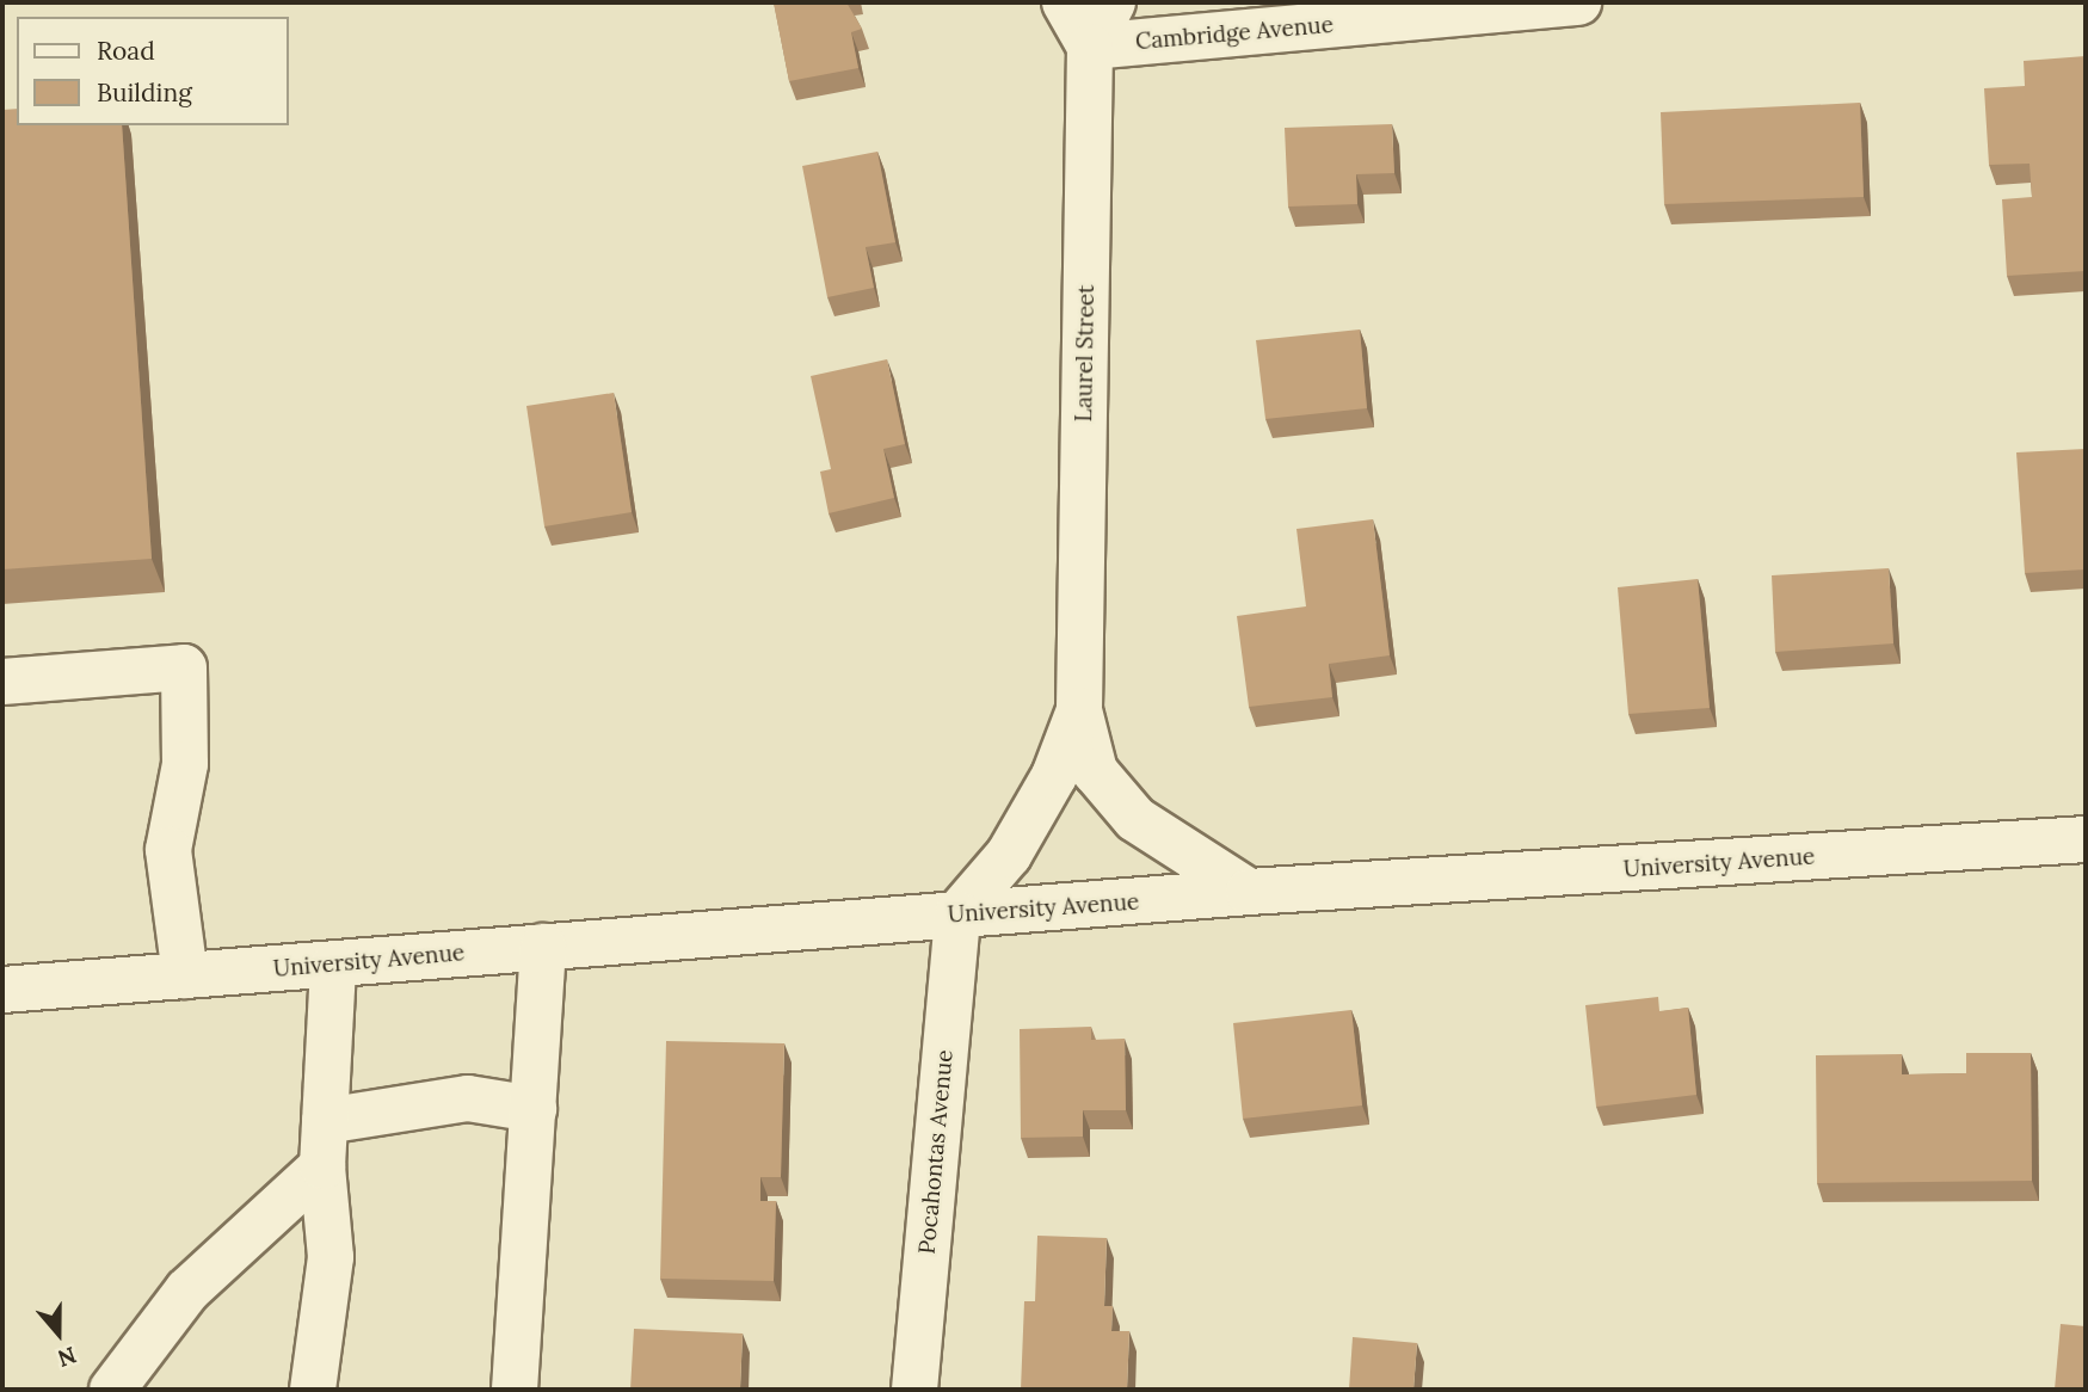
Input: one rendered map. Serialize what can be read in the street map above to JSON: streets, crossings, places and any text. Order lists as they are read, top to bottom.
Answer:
{
  "streets": {
    "street": [
      "Cambridge Avenue",
      "Laurel Street",
      "University Avenue",
      "Pocahontas Avenue"
    ]
  },
  "crossings": [
    ["Cambridge Avenue", "Laurel Street"],
    ["University Avenue", "Pocahontas Avenue"]
  ],
  "legend": ["Road", "Building"],
  "north": "bottom"
}
